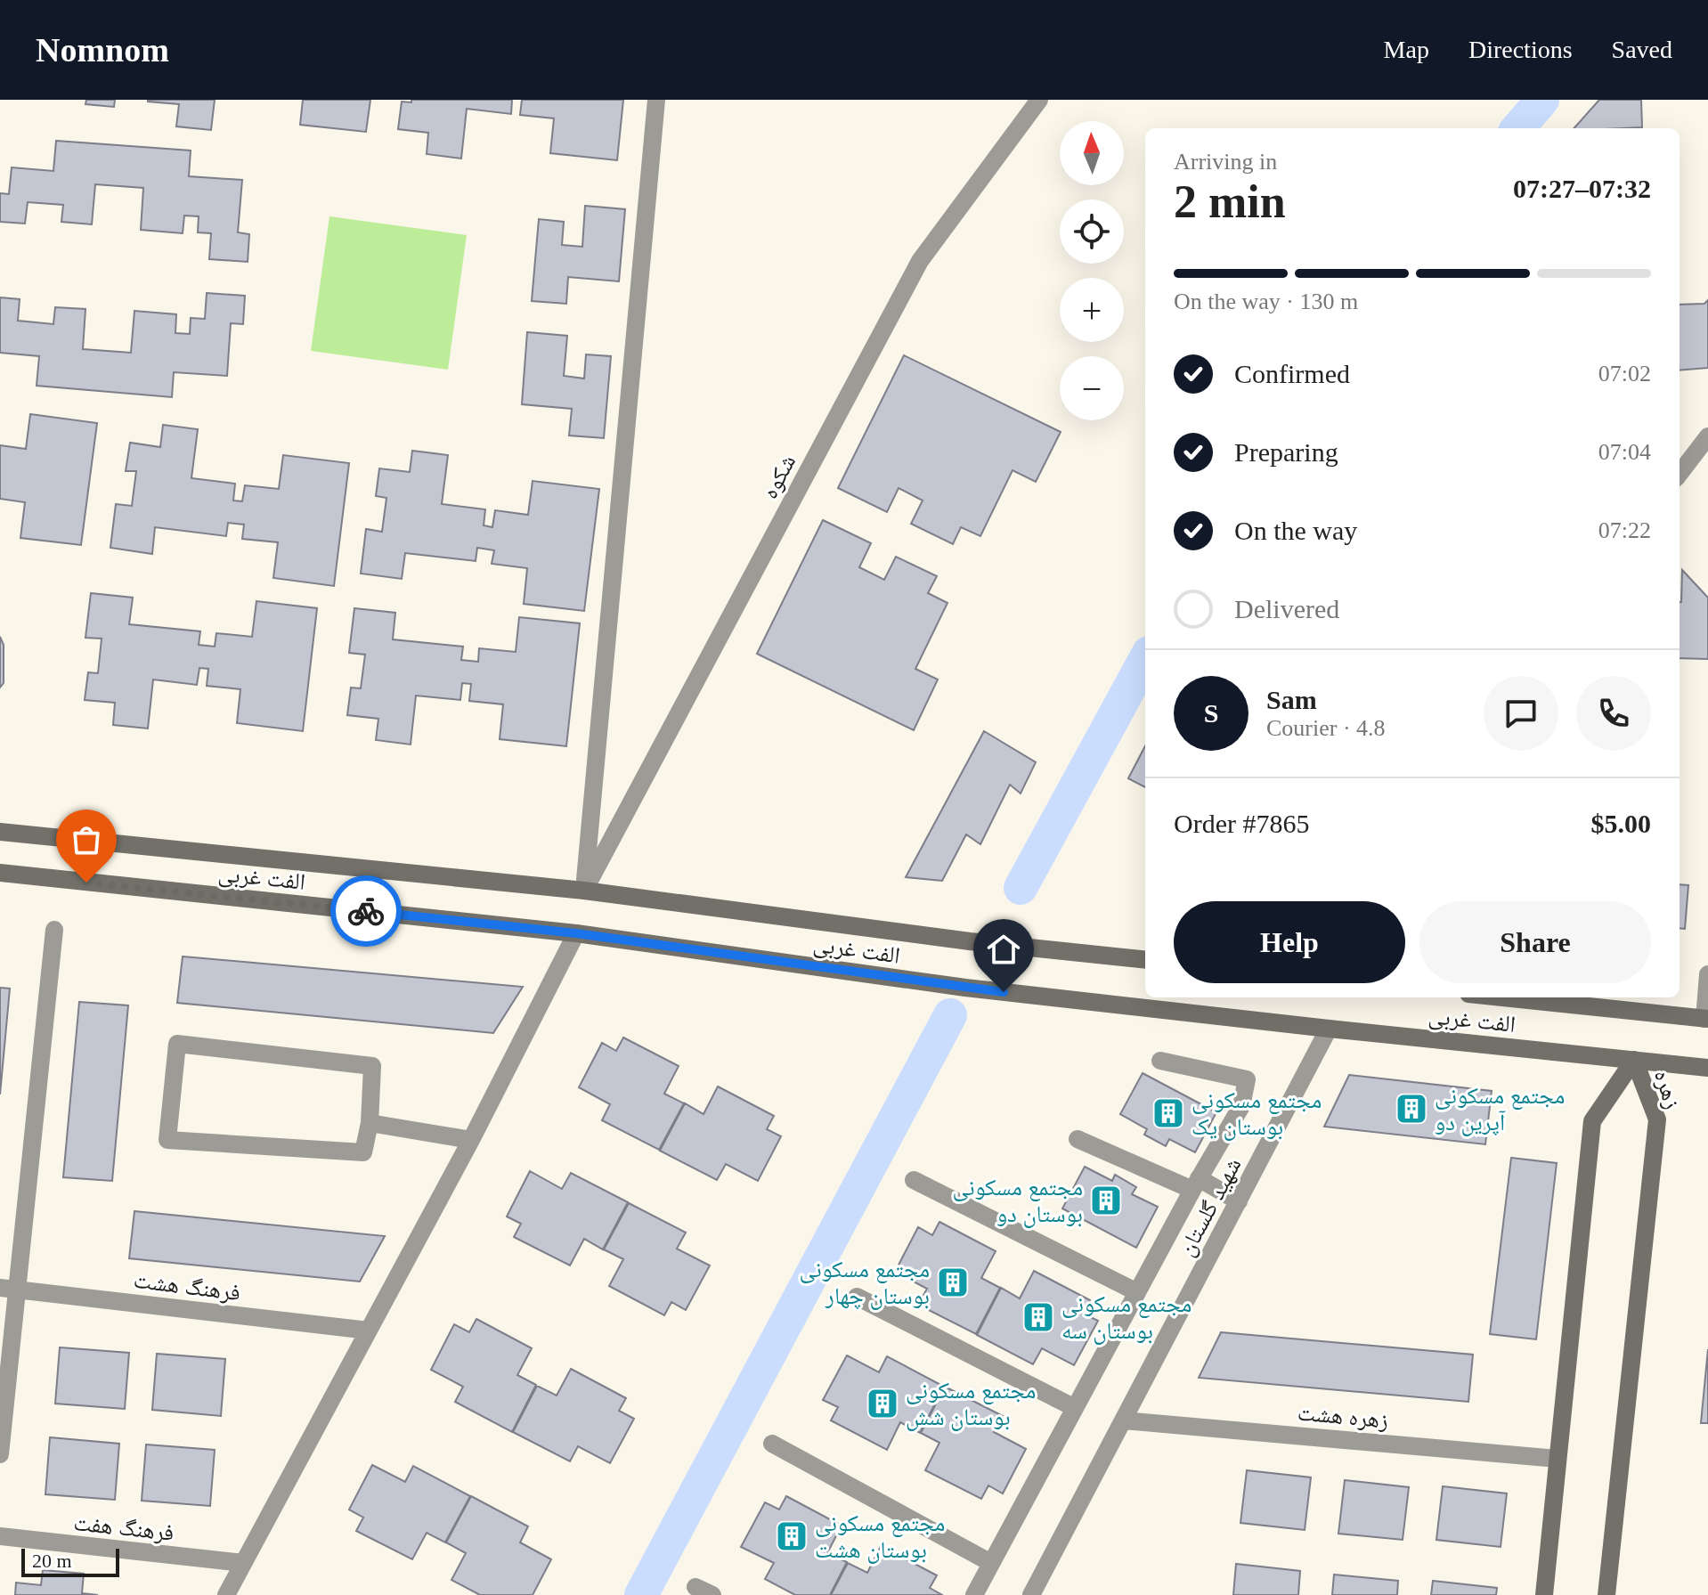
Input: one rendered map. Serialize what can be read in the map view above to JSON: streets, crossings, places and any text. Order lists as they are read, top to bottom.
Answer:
{
  "streets": {
    "main road": ["الفت غربی", "زهره"],
    "street": [
      "شکوه",
      "شهید گلستان",
      "فرهنگ هشت",
      "زهره هشت",
      "فرهنگ هفت"
    ]
  },
  "crossings": [
    ["شکوه", "الفت غربی"],
    ["الفت غربی", "زهره"],
    ["الفت غربی", "شهید گلستان"],
    ["زهره", "زهره هشت"],
    ["شهید گلستان", "زهره هشت"]
  ],
  "places": {
    "building": [
      "مجتمع مسکونی آپرین دو",
      "مجتمع مسکونی بوستان یک",
      "مجتمع مسکونی بوستان دو",
      "مجتمع مسکونی بوستان چهار",
      "مجتمع مسکونی بوستان سه",
      "مجتمع مسکونی بوستان شش",
      "مجتمع مسکونی بوستان هشت"
    ]
  },
  "scale_bar": "20 m",
  "north": "top",
  "page": {
    "header": "Nomnom",
    "nav": ["Map", "Directions", "Saved"],
    "map_buttons": ["+", "−"],
    "heading": ["2 min", "Arriving in", "07:27–07:32"],
    "panel": [
      "Sam",
      "Courier · 4.8",
      "Order #7865",
      "$5.00"
    ],
    "bar": "On the way · 130 m",
    "list": [
      ["Confirmed", "07:02"],
      ["Preparing", "07:04"],
      ["On the way", "07:22"],
      "Delivered"
    ],
    "round": "S",
    "buttons": ["Help", "Share"],
    "scale": "20 m"
  }
}
